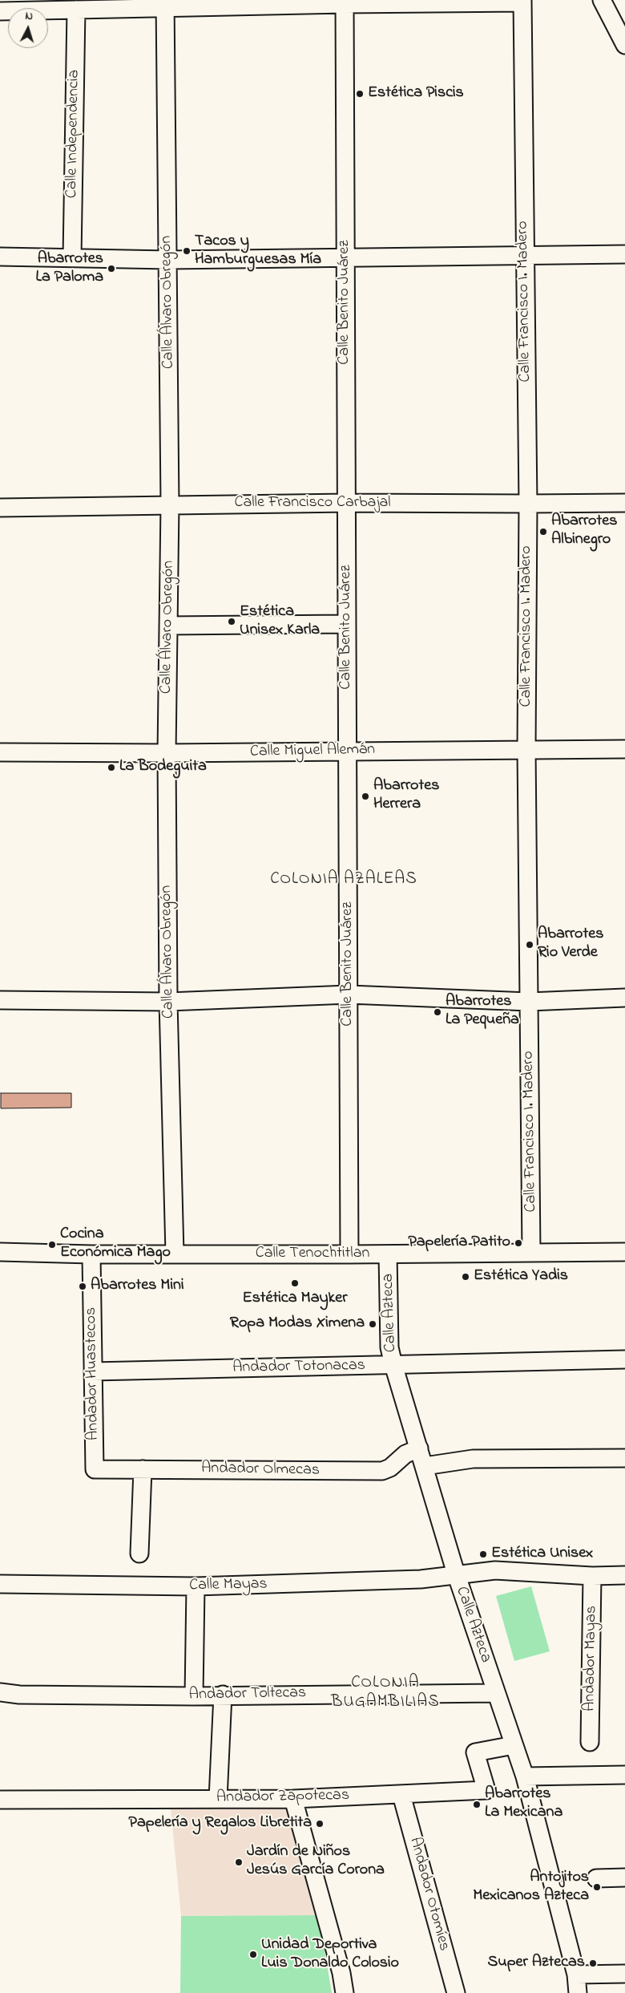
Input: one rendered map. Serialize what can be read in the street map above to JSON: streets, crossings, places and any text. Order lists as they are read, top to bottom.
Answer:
{
  "streets": {
    "street": [
      "Calle Independencia",
      "Calle Francisco I. Madero",
      "Calle Álvaro Obregón",
      "Calle Benito Juárez",
      "Calle Francisco Carbajal",
      "Calle Miguel Alemán",
      "Calle Tenochtitlan",
      "Calle Azteca",
      "Andador Totonacas",
      "Andador Huastecos",
      "Andador Olmecas",
      "Calle Mayas",
      "Andador Mayas",
      "Andador Toltecas",
      "Andador Zapotecas",
      "Andador Otomíes"
    ]
  },
  "crossings": [
    ["Calle Francisco I. Madero", "Calle Francisco Carbajal"],
    ["Calle Francisco I. Madero", "Calle Miguel Alemán"],
    ["Calle Francisco I. Madero", "Calle Tenochtitlan"],
    ["Calle Álvaro Obregón", "Calle Francisco Carbajal"],
    ["Calle Álvaro Obregón", "Calle Miguel Alemán"],
    ["Calle Álvaro Obregón", "Calle Tenochtitlan"],
    ["Calle Benito Juárez", "Calle Francisco Carbajal"],
    ["Calle Benito Juárez", "Calle Miguel Alemán"],
    ["Calle Benito Juárez", "Calle Tenochtitlan"],
    ["Calle Tenochtitlan", "Calle Azteca"],
    ["Calle Tenochtitlan", "Andador Huastecos"],
    ["Calle Azteca", "Andador Totonacas"],
    ["Calle Azteca", "Andador Olmecas"],
    ["Calle Azteca", "Calle Mayas"],
    ["Calle Azteca", "Andador Toltecas"],
    ["Calle Azteca", "Andador Zapotecas"],
    ["Andador Totonacas", "Andador Huastecos"],
    ["Andador Huastecos", "Andador Olmecas"],
    ["Andador Zapotecas", "Andador Otomíes"]
  ],
  "districts": ["COLONIA AZALEAS", "COLONIA BUGAMBILIAS"],
  "places": [
    "Estética Piscis",
    "Tacos y Hamburguesas Mía",
    "Abarrotes La Paloma",
    "Abarrotes Albinegro",
    "Estética Unisex Karla",
    "La Bodeguita",
    "Abarrotes Herrera",
    "Abarrotes Rio Verde",
    "Abarrotes La Pequeña",
    "Papelería Patito",
    "Cocina Económica Mago",
    "Estética Yadis",
    "Estética Mayker",
    "Abarrotes Mini",
    "Ropa Modas Ximena",
    "Estética Unisex",
    "Abarrotes La Mexicana",
    "Papelería y Regalos Libretita",
    "Jardín de Niños Jesús García Corona",
    "Antojitos Mexicanos Azteca",
    "Unidad Deportiva Luis Donaldo Colosio",
    "Super Aztecas"
  ],
  "north": "top"
}
